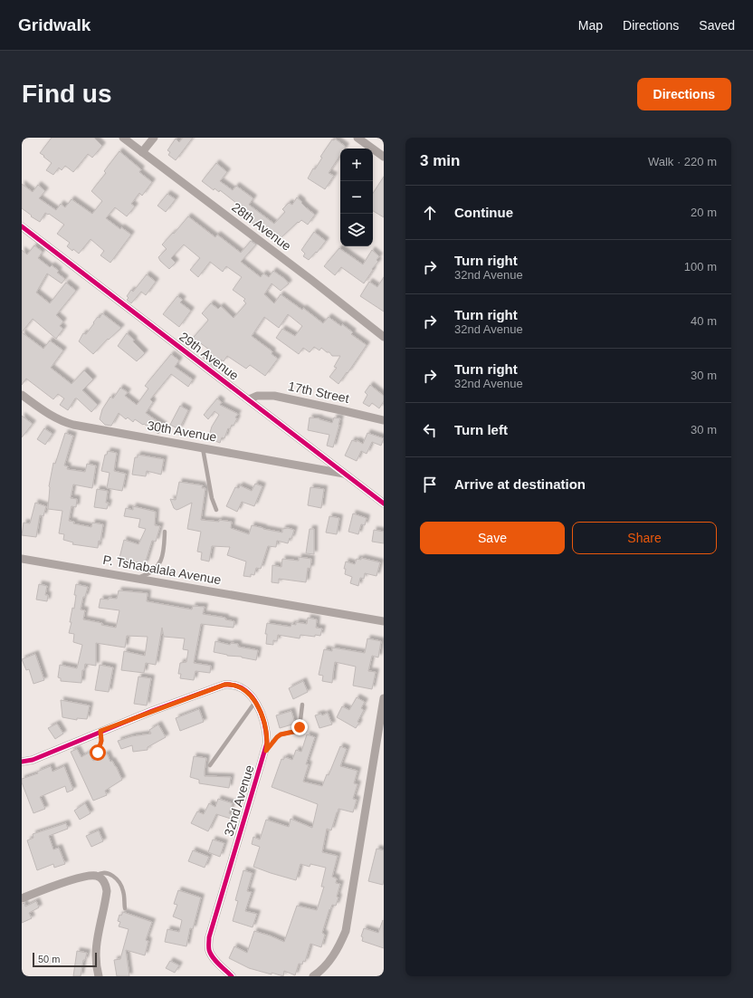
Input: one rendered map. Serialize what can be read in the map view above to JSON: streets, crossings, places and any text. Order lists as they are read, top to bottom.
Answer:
{
  "streets": {
    "street": [
      "28th Avenue",
      "29th Avenue",
      "17th Street",
      "30th Avenue",
      "P. Tshabalala Avenue",
      "32nd Avenue"
    ]
  },
  "crossings": [
    ["29th Avenue", "17th Street"],
    ["29th Avenue", "30th Avenue"]
  ],
  "scale_bar": "50 m",
  "page": {
    "header": "Gridwalk",
    "nav": ["Map", "Directions", "Saved"],
    "buttons": [
      "Directions",
      ["Save", "Share"]
    ],
    "title": "Find us",
    "heading": ["3 min", "Walk · 220 m"],
    "map_buttons": ["+", "−"],
    "list": [
      ["Continue", "20 m"],
      ["Turn right", "32nd Avenue", "100 m"],
      ["Turn right", "32nd Avenue", "40 m"],
      ["Turn right", "32nd Avenue", "30 m"],
      ["Turn left", "30 m"],
      "Arrive at destination"
    ],
    "scale": "50 m"
  }
}
